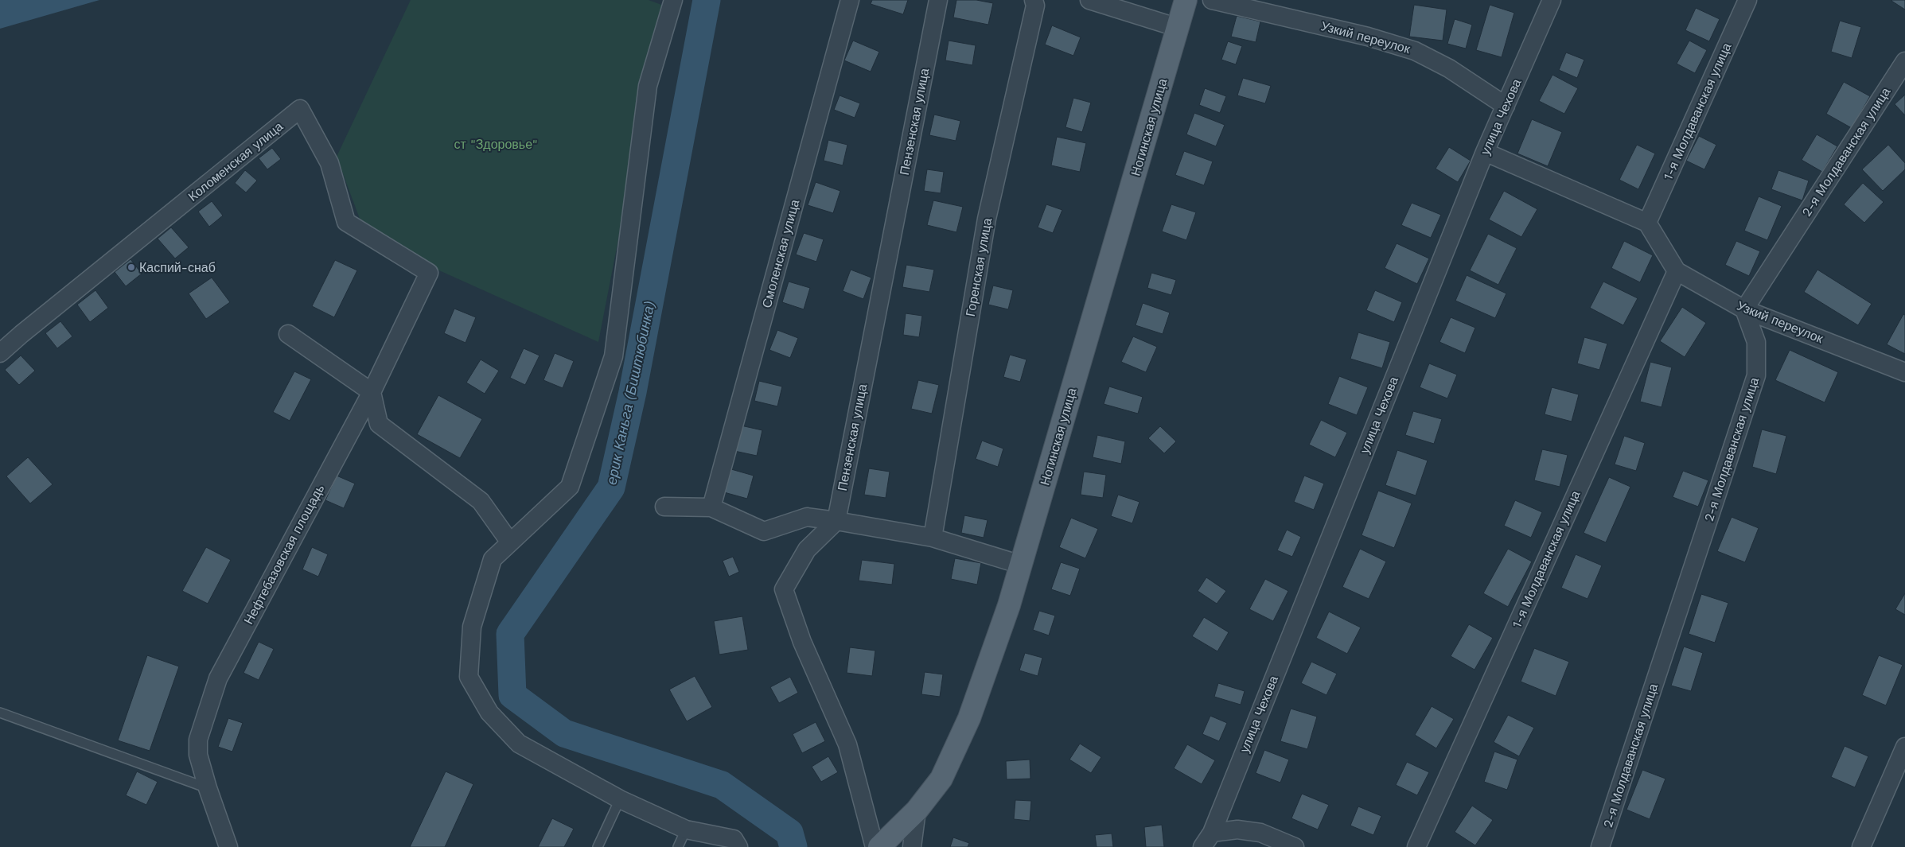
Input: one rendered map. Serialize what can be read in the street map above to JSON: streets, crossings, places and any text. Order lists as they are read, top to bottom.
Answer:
{
  "streets": {
    "main road": ["Ногинская улица"],
    "street": [
      "Узкий переулок",
      "1-я Молдаванская улица",
      "улица Чехова",
      "Пензенская улица",
      "2-я Молдаванская улица",
      "Коломенская улица",
      "Смоленская улица",
      "Горенская улица",
      "Нефтебазовская площадь"
    ]
  },
  "crossings": [
    ["Узкий переулок", "1-я Молдаванская улица"],
    ["Узкий переулок", "улица Чехова"],
    ["Узкий переулок", "2-я Молдаванская улица"],
    ["Коломенская улица", "Нефтебазовская площадь"]
  ],
  "water": ["ерик Каньга (Биштюбинка)"],
  "parks": ["ст \"Здоровье\""],
  "places": ["Каспий-снаб"]
}
